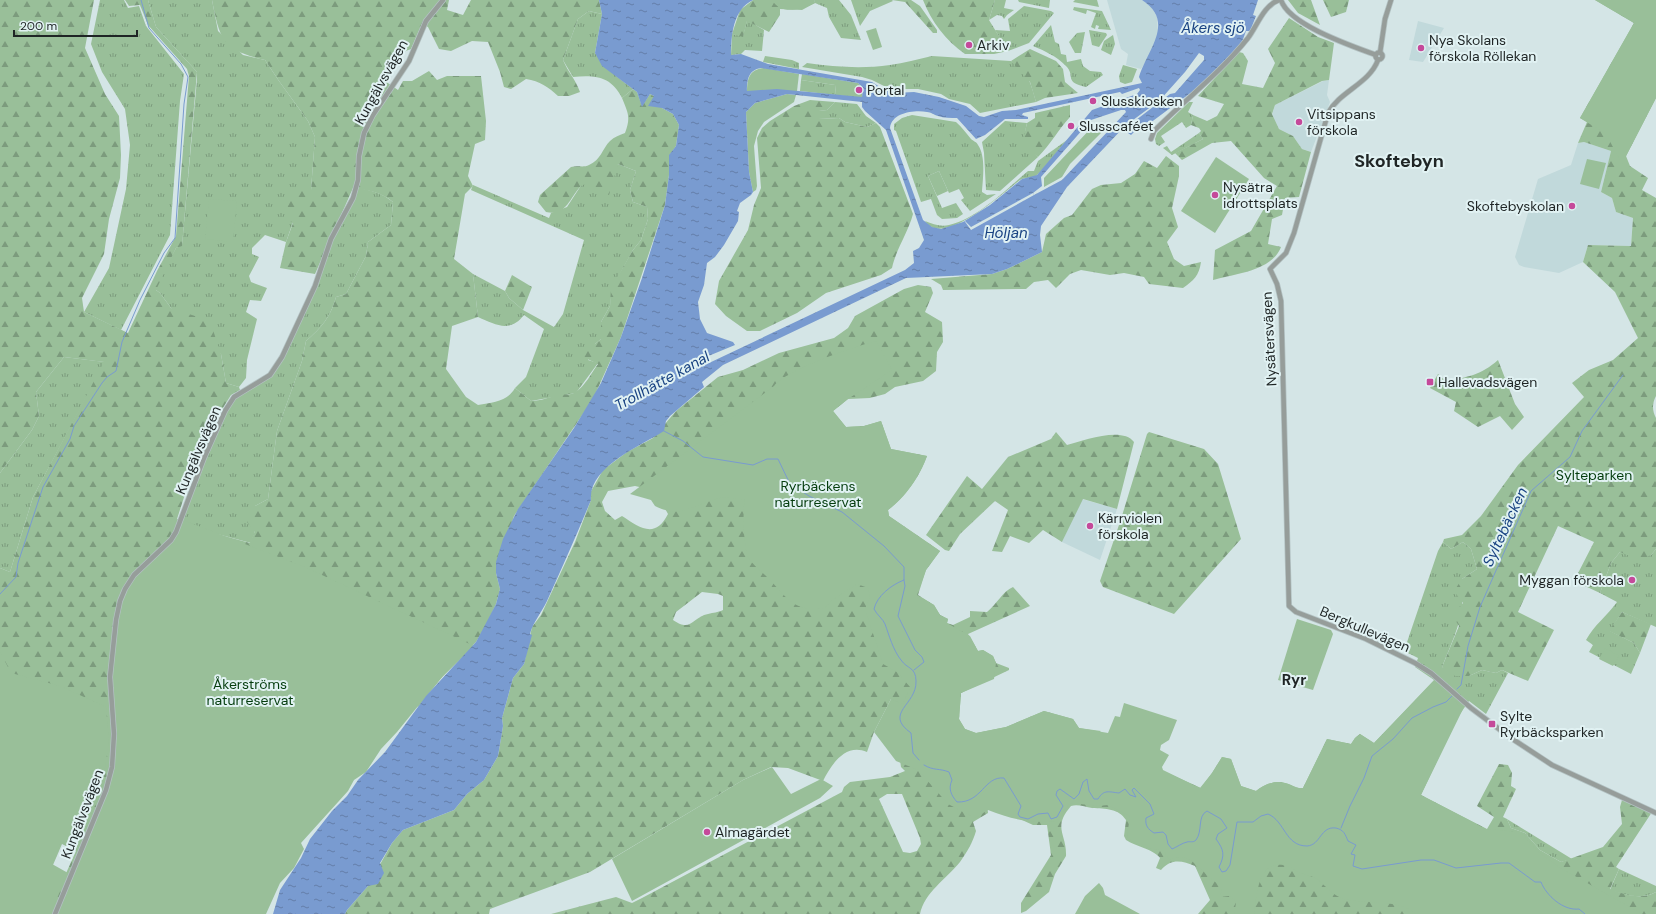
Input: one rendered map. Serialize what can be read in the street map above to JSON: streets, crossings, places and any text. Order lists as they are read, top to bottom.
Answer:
{
  "streets": {
    "street": ["Kungälvsvägen", "Nysätersvägen", "Bergkullevägen"]
  },
  "crossings": [
    ["Nysätersvägen", "Bergkullevägen"]
  ],
  "districts": ["Skoftebyn", "Ryr"],
  "water": [
    "Åkers sjö",
    "Höljan",
    "Trollhätte kanal",
    "Syltebäcken"
  ],
  "parks": ["Sylteparken", "Ryrbäckens naturreservat", "Åkerströms naturreservat"],
  "places": {
    "other": [
      "Arkiv",
      "Nya Skolans förskola Röllekan",
      "Portal",
      "Slusskiosken",
      "Vitsippans förskola",
      "Slusscaféet",
      "Nysätra idrottsplats",
      "Skoftebyskolan",
      "Kärrviolen förskola",
      "Myggan förskola",
      "Almagärdet"
    ],
    "transit": ["Hallevadsvägen", "Sylte Ryrbäcksparken"]
  },
  "scale_bar": "200 m"
}
